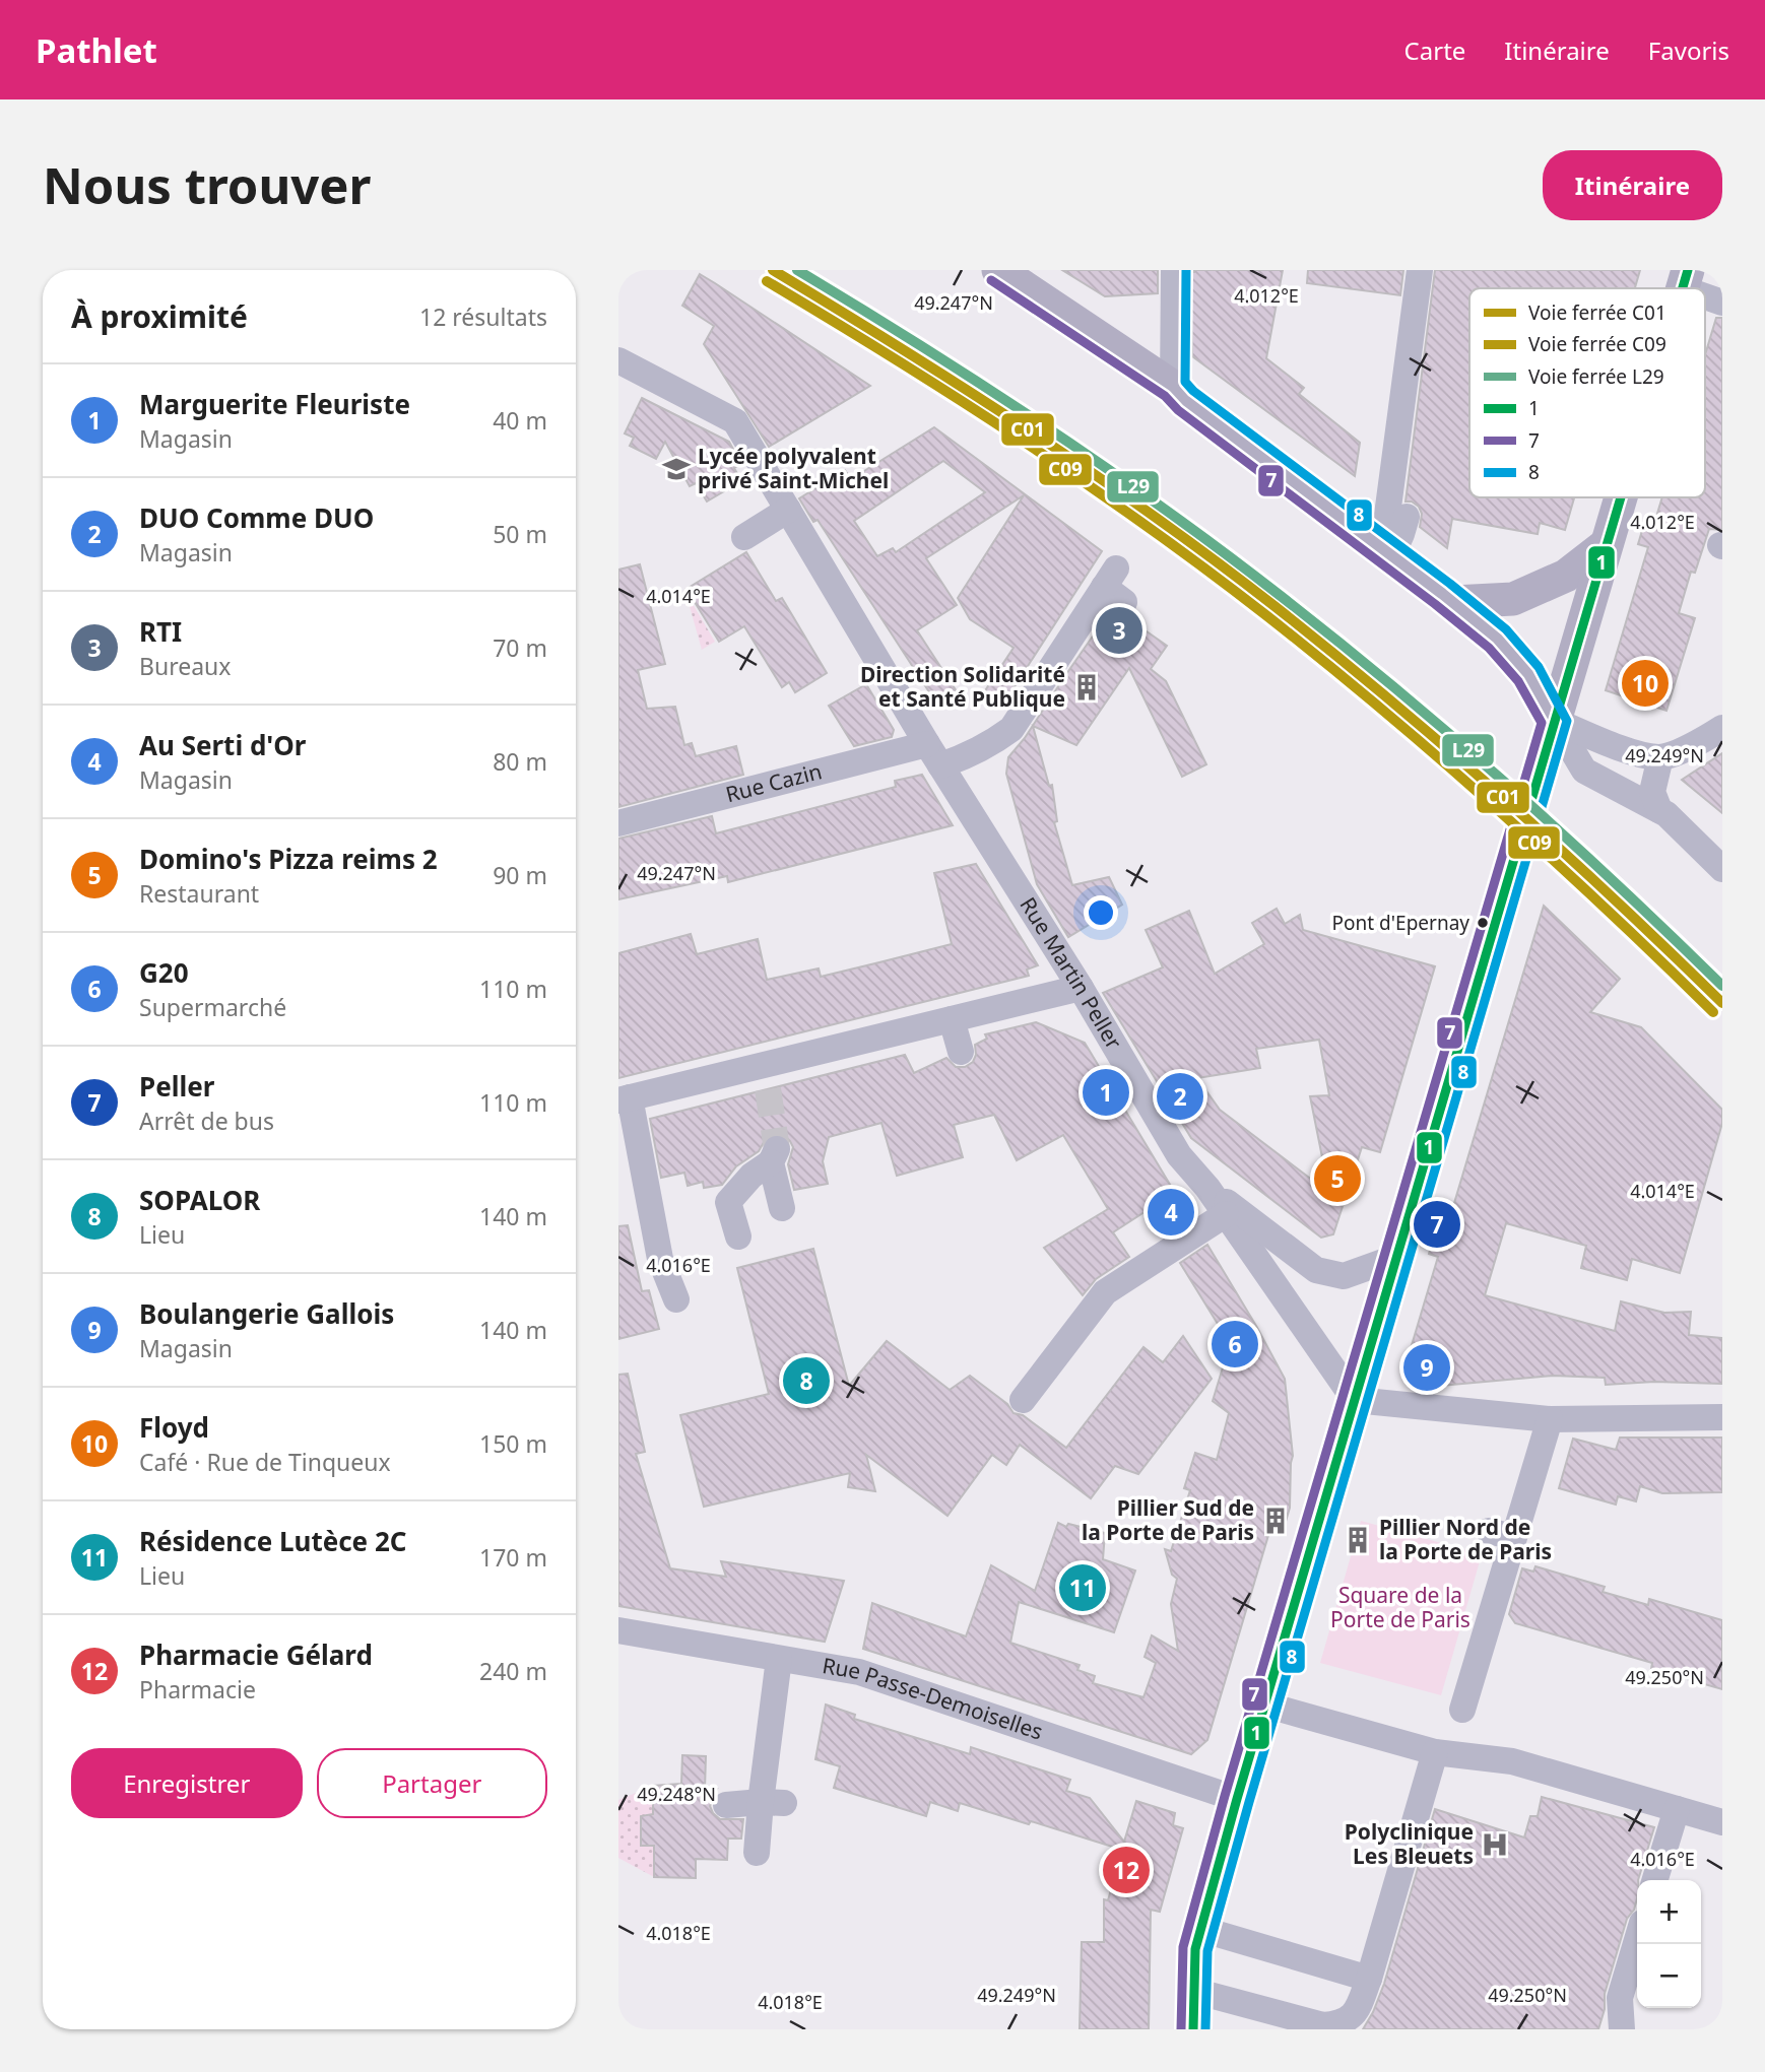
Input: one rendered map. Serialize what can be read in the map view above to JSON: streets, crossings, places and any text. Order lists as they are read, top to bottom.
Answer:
{
  "streets": {
    "street": ["Rue Cazin", "Rue Martin Peller", "Rue Passe-Demoiselles"]
  },
  "crossings": [
    ["Rue Cazin", "Rue Martin Peller"]
  ],
  "parks": ["Square de la Porte de Paris"],
  "places": {
    "school or university": ["Lycée polyvalent privé Saint-Michel"],
    "building": ["Direction Solidarité et Santé Publique", "Pillier Sud de la Porte de Paris", "Pillier Nord de la Porte de Paris"],
    "other": ["Pont d'Epernay"],
    "hospital": ["Polyclinique Les Bleuets"]
  },
  "lines": [
    "rail line C01",
    "rail line L29",
    "transit line 1",
    "transit line 8",
    "transit line 7",
    "rail line C09"
  ],
  "legend": [
    "Voie ferrée C01",
    "Voie ferrée C09",
    "Voie ferrée L29",
    "1",
    "7",
    "8"
  ],
  "page": {
    "header": "Pathlet",
    "nav": ["Carte", "Itinéraire", "Favoris"],
    "buttons": [
      "Itinéraire",
      ["Enregistrer", "Partager"]
    ],
    "title": "Nous trouver",
    "heading": ["À proximité", "12 résultats"],
    "list": [
      {
        "mark": "1",
        "name": "Marguerite Fleuriste",
        "note": "Magasin",
        "value": "40 m"
      },
      {
        "mark": "2",
        "name": "DUO Comme DUO",
        "note": "Magasin",
        "value": "50 m"
      },
      {
        "mark": "3",
        "name": "RTI",
        "note": "Bureaux",
        "value": "70 m"
      },
      {
        "mark": "4",
        "name": "Au Serti d'Or",
        "note": "Magasin",
        "value": "80 m"
      },
      {
        "mark": "5",
        "name": "Domino's Pizza reims 2",
        "note": "Restaurant",
        "value": "90 m"
      },
      {
        "mark": "6",
        "name": "G20",
        "note": "Supermarché",
        "value": "110 m"
      },
      {
        "mark": "7",
        "name": "Peller",
        "note": "Arrêt de bus",
        "value": "110 m"
      },
      {
        "mark": "8",
        "name": "SOPALOR",
        "note": "Lieu",
        "value": "140 m"
      },
      {
        "mark": "9",
        "name": "Boulangerie Gallois",
        "note": "Magasin",
        "value": "140 m"
      },
      {
        "mark": "10",
        "name": "Floyd",
        "note": "Café · Rue de Tinqueux",
        "value": "150 m"
      },
      {
        "mark": "11",
        "name": "Résidence Lutèce 2C",
        "note": "Lieu",
        "value": "170 m"
      },
      {
        "mark": "12",
        "name": "Pharmacie Gélard",
        "note": "Pharmacie",
        "value": "240 m"
      }
    ],
    "pins": [
      "3",
      "10",
      "1",
      "2",
      "5",
      "4",
      "7",
      "6",
      "9",
      "8",
      "11",
      "12"
    ],
    "map_buttons": ["+", "−"]
  },
  "coordinates": [
    "4.012°E",
    "49.247°N",
    "4.014°E",
    "49.249°N",
    "4.016°E",
    "49.250°N",
    "49.248°N",
    "4.018°E"
  ]
}
